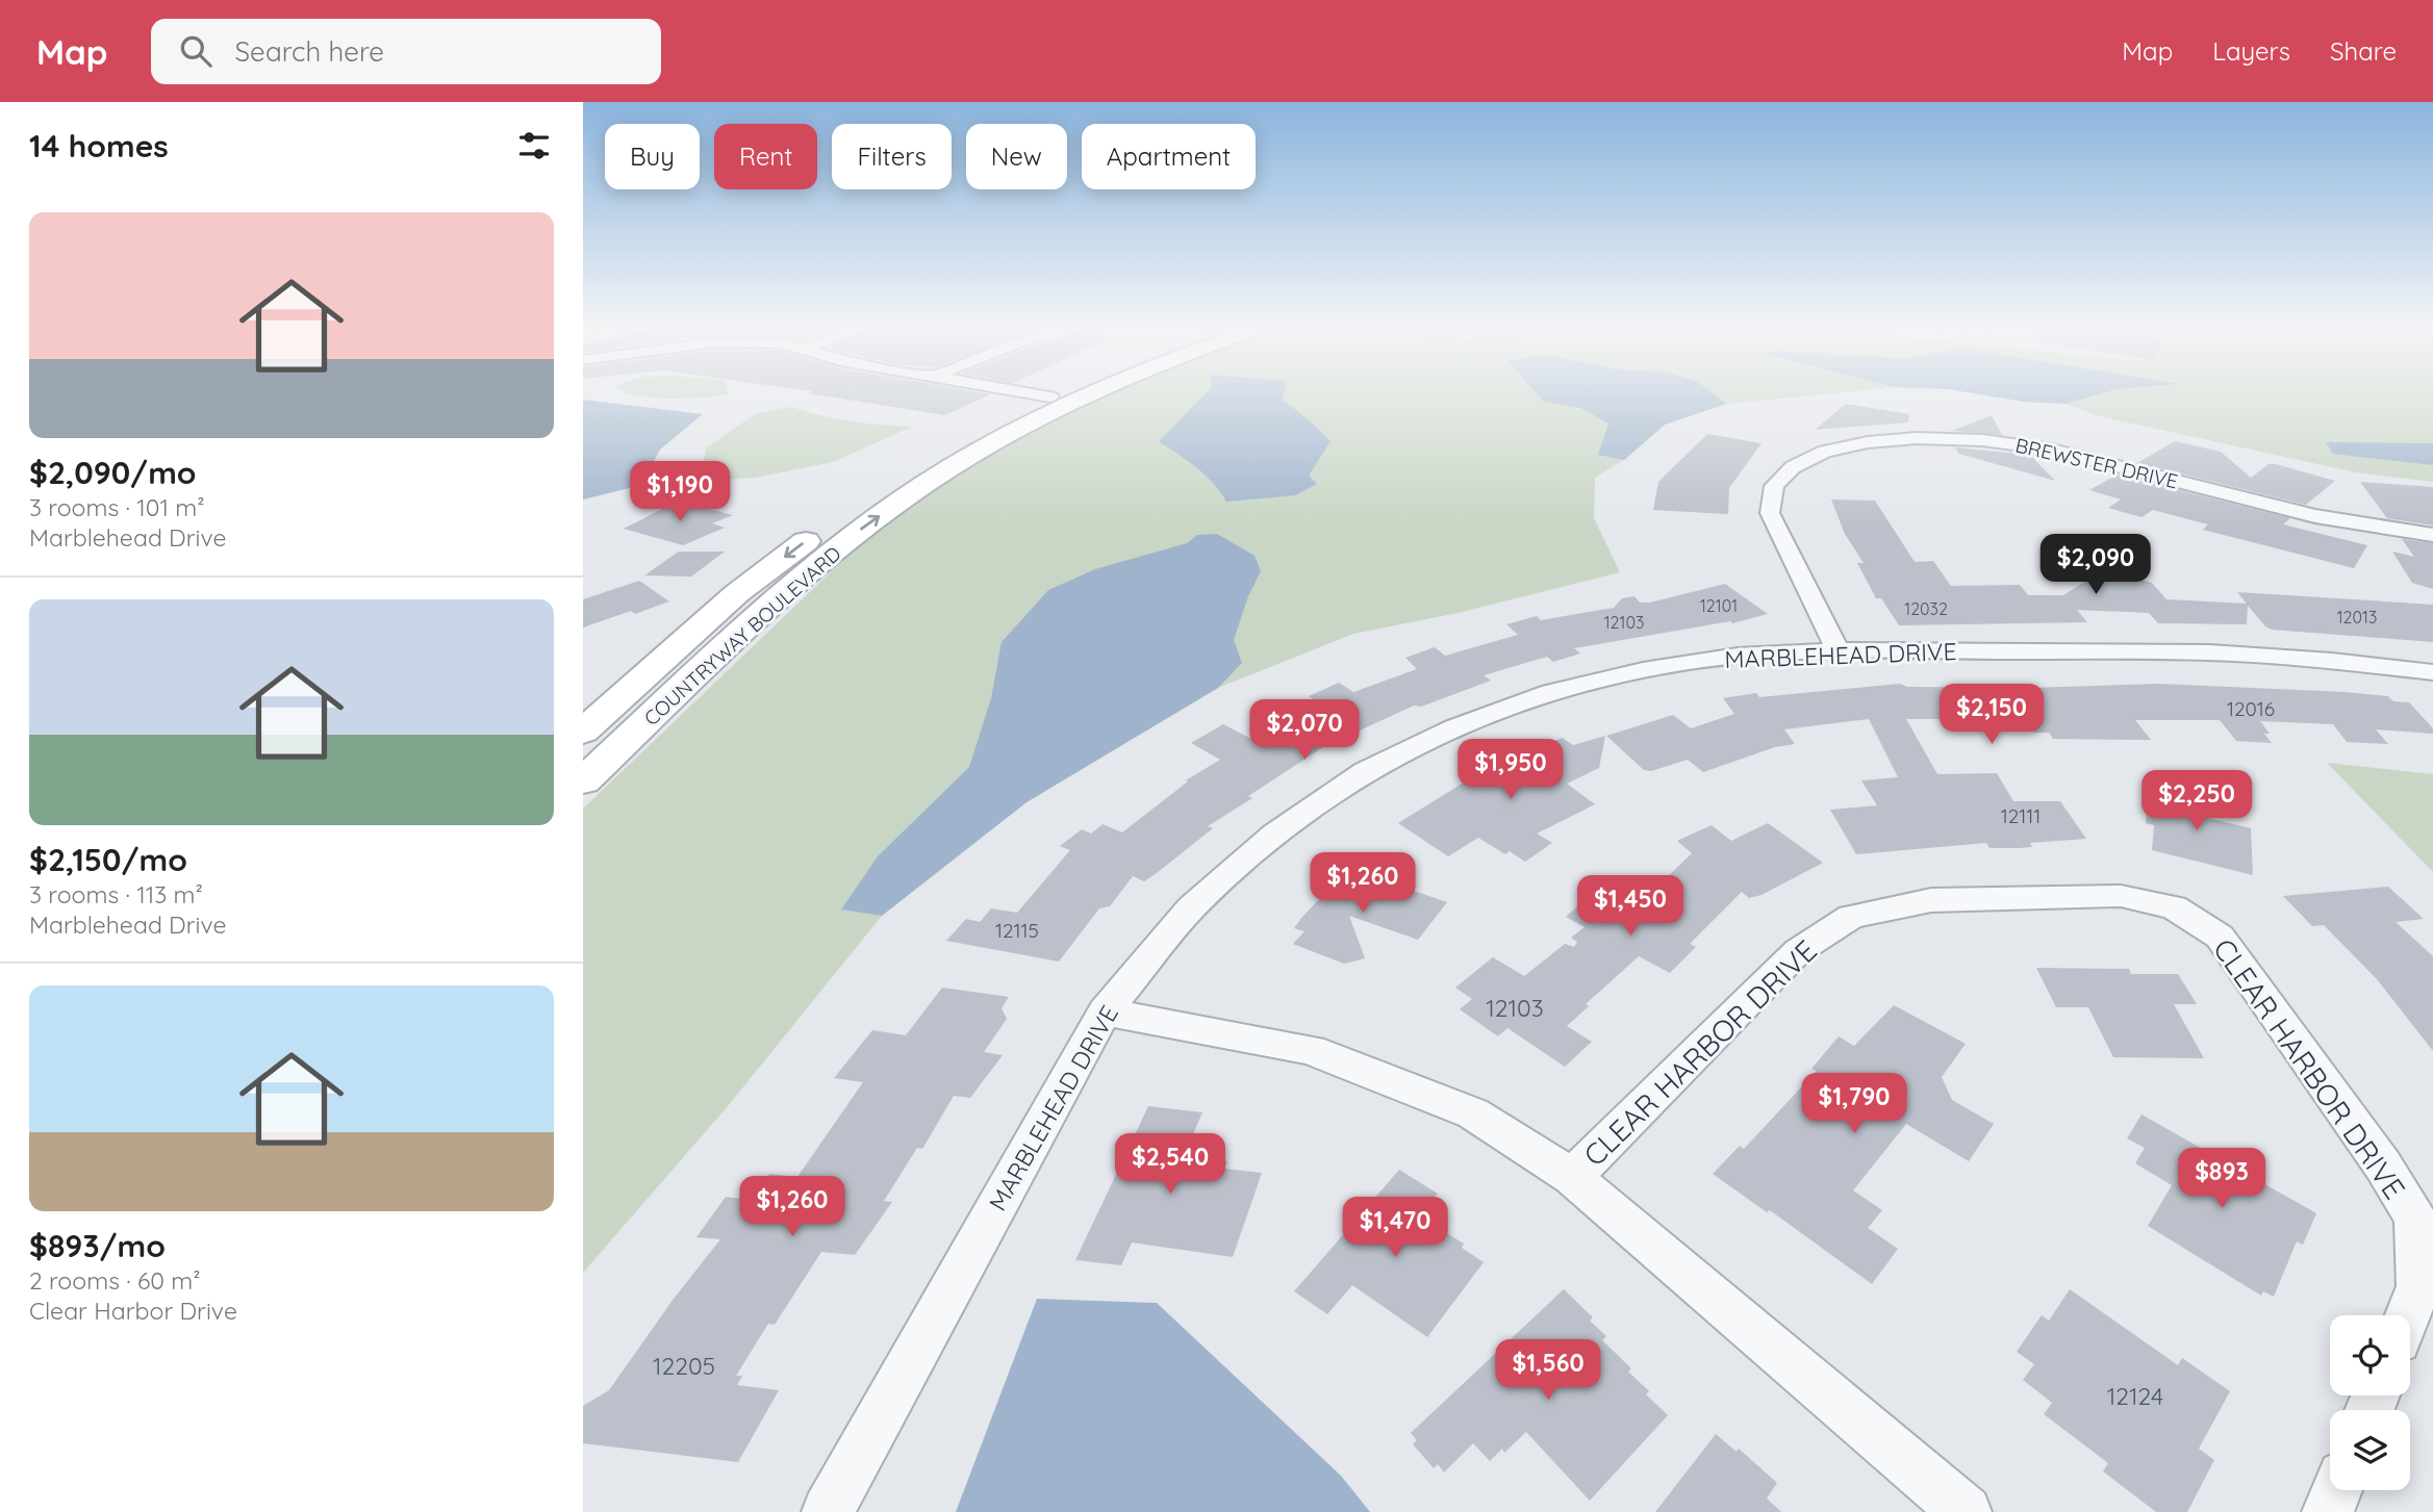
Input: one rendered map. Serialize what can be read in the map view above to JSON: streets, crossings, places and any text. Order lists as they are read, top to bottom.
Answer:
{
  "streets": {
    "street": [
      "BREWSTER DRIVE",
      "COUNTRYWAY BOULEVARD",
      "MARBLEHEAD DRIVE",
      "CLEAR HARBOR DRIVE"
    ]
  },
  "crossings": [
    ["BREWSTER DRIVE", "MARBLEHEAD DRIVE"],
    ["MARBLEHEAD DRIVE", "CLEAR HARBOR DRIVE"]
  ],
  "house_numbers": [
    "12101",
    "12032",
    "12013",
    "12103",
    "12016",
    "12111",
    "12115",
    "12103",
    "12205",
    "12124"
  ],
  "page": {
    "header": "Map",
    "search": "Search here",
    "nav": ["Map", "Layers", "Share"],
    "heading": "14 homes",
    "chip": [
      "Buy",
      "Rent",
      "Filters",
      "New",
      "Apartment"
    ],
    "list": [
      {
        "name": "$2,090/mo",
        "note": "3 rooms · 101 m² · Marblehead Drive"
      },
      {
        "name": "$2,150/mo",
        "note": "3 rooms · 113 m² · Marblehead Drive"
      },
      {
        "name": "$893/mo",
        "note": "2 rooms · 60 m² · Clear Harbor Drive"
      }
    ],
    "price": [
      "$1,190",
      "$2,090",
      "$2,150",
      "$2,070",
      "$1,950",
      "$2,250",
      "$1,260",
      "$1,450",
      "$1,790",
      "$2,540",
      "$893",
      "$1,260",
      "$1,470",
      "$1,560"
    ]
  }
}
